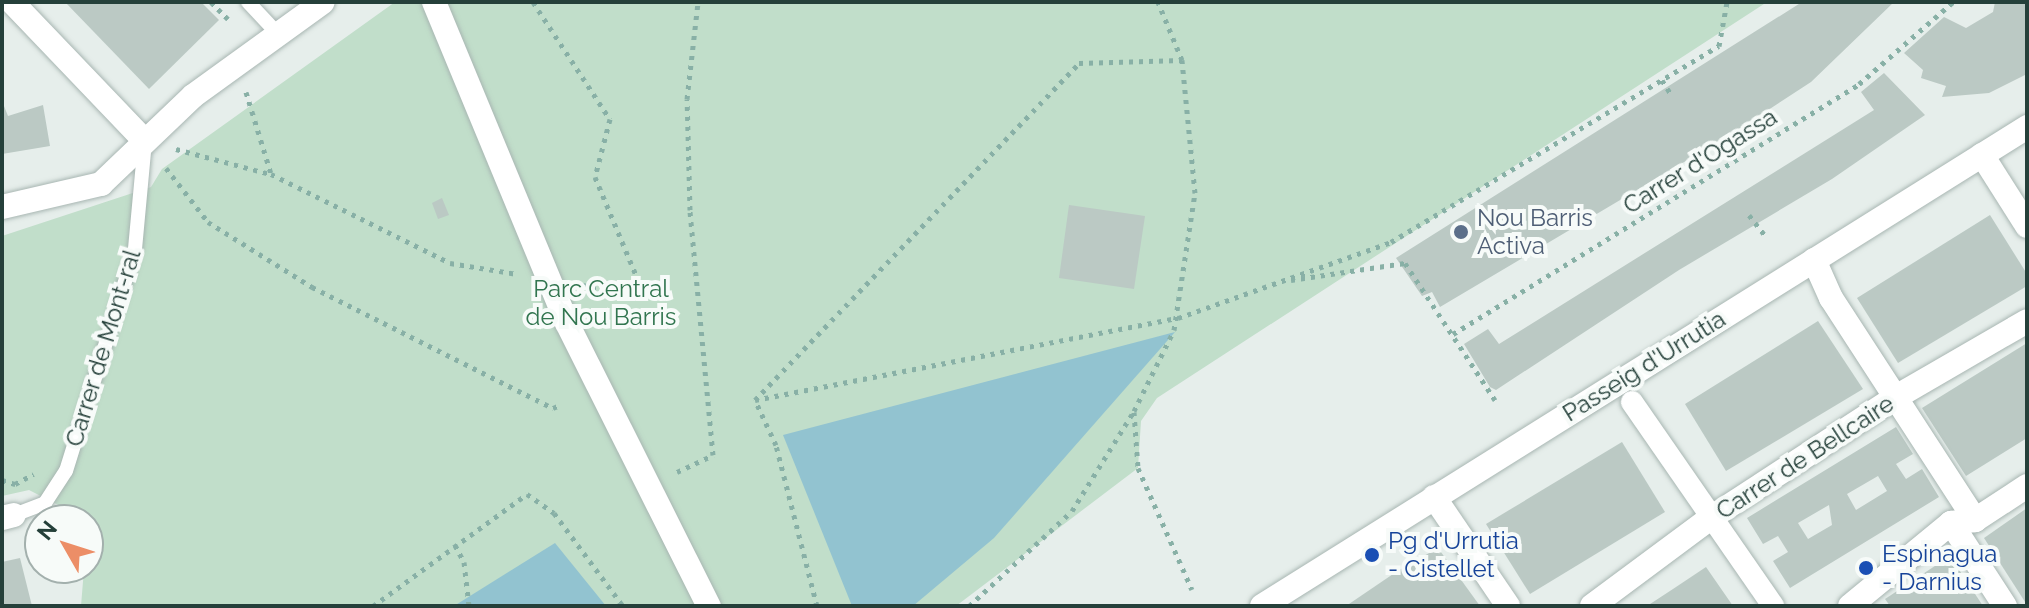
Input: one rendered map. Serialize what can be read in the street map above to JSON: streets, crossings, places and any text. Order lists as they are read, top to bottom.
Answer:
{
  "streets": {
    "street": ["Passeig d'Urrutia", "Carrer de Bellcaire"],
    "lane": ["Carrer de Mont-ral"],
    "path": ["Carrer d'Ogassa"]
  },
  "parks": ["Parc Central de Nou Barris"],
  "places": ["Nou Barris Activa", "Pg d'Urrutia - Cistellet", "Espinagua - Darnius"],
  "north": "top left"
}
